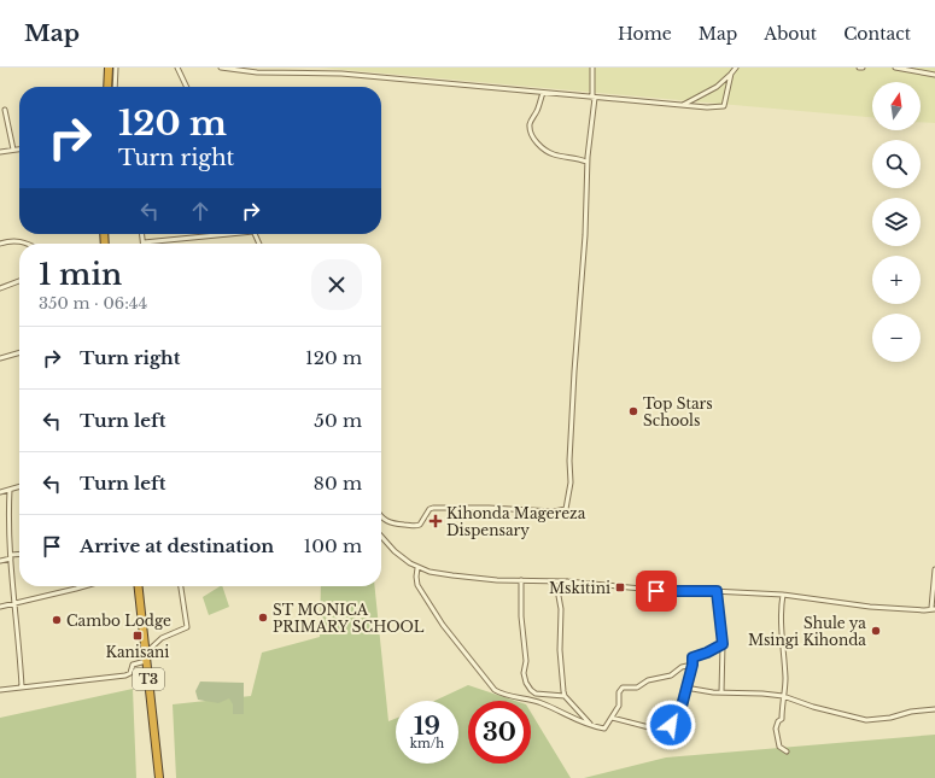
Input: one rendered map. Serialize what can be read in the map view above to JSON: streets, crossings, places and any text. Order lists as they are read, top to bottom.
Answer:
{
  "streets": {
    "highway": ["T3"]
  },
  "places": {
    "other": [
      "Top Stars Schools",
      "ST MONICA PRIMARY SCHOOL",
      "Cambo Lodge",
      "Shule ya Msingi Kihonda"
    ],
    "health": ["Kihonda Magereza Dispensary"],
    "transit": ["Mskitini", "Kanisani"]
  },
  "north": "top",
  "page": {
    "header": "Map",
    "nav": [
      "Home",
      "Map",
      "About",
      "Contact"
    ],
    "map_buttons": ["+", "−"],
    "turn": ["120 m", "Turn right"],
    "heading": ["1 min", "350 m · 06:44"],
    "list": [
      {
        "name": "Turn right",
        "value": "120 m"
      },
      {
        "name": "Turn left",
        "value": "50 m"
      },
      {
        "name": "Turn left",
        "value": "80 m"
      },
      {
        "name": "Arrive at destination",
        "value": "100 m"
      }
    ],
    "speed": "19 km/h",
    "limit": "30"
  }
}
